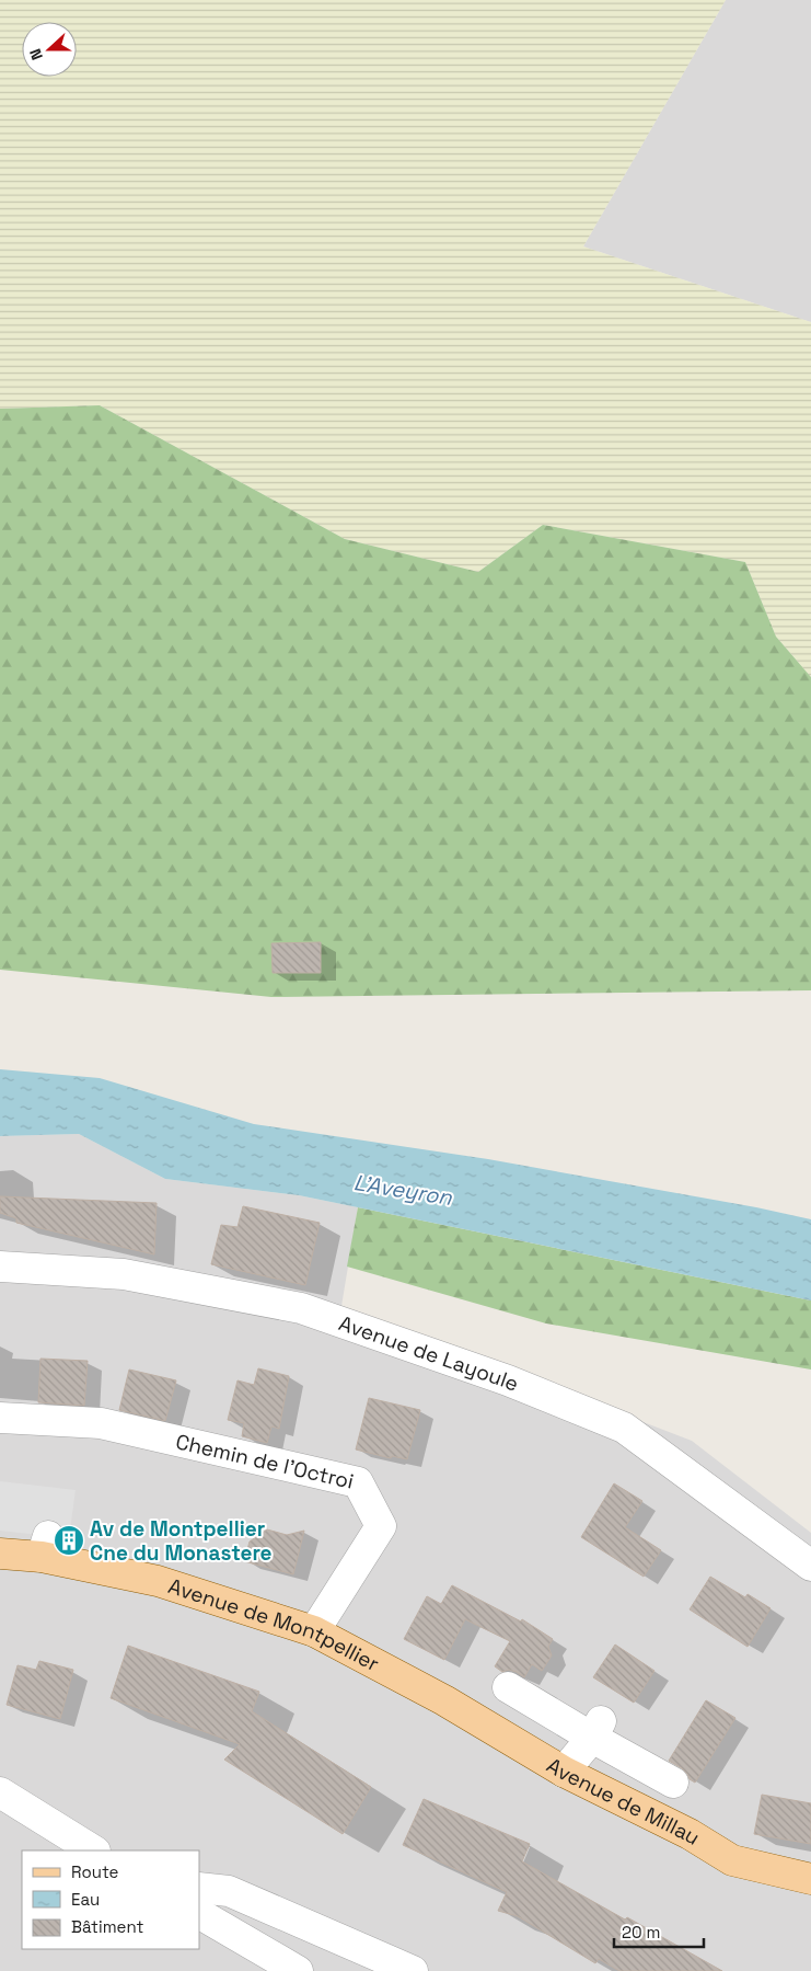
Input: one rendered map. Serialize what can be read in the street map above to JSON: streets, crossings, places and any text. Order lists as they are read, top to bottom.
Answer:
{
  "streets": {
    "main road": ["Avenue de Montpellier", "Avenue de Millau"],
    "street": ["Avenue de Layoule", "Chemin de l'Octroi"]
  },
  "crossings": [
    ["Chemin de l'Octroi", "Avenue de Montpellier"],
    ["Avenue de Montpellier", "Avenue de Millau"]
  ],
  "water": ["L'Aveyron"],
  "places": {
    "building": ["Av de Montpellier Cne du Monastere"]
  },
  "legend": ["Route", "Eau", "Bâtiment"],
  "scale_bar": "20 m",
  "north": "left"
}
